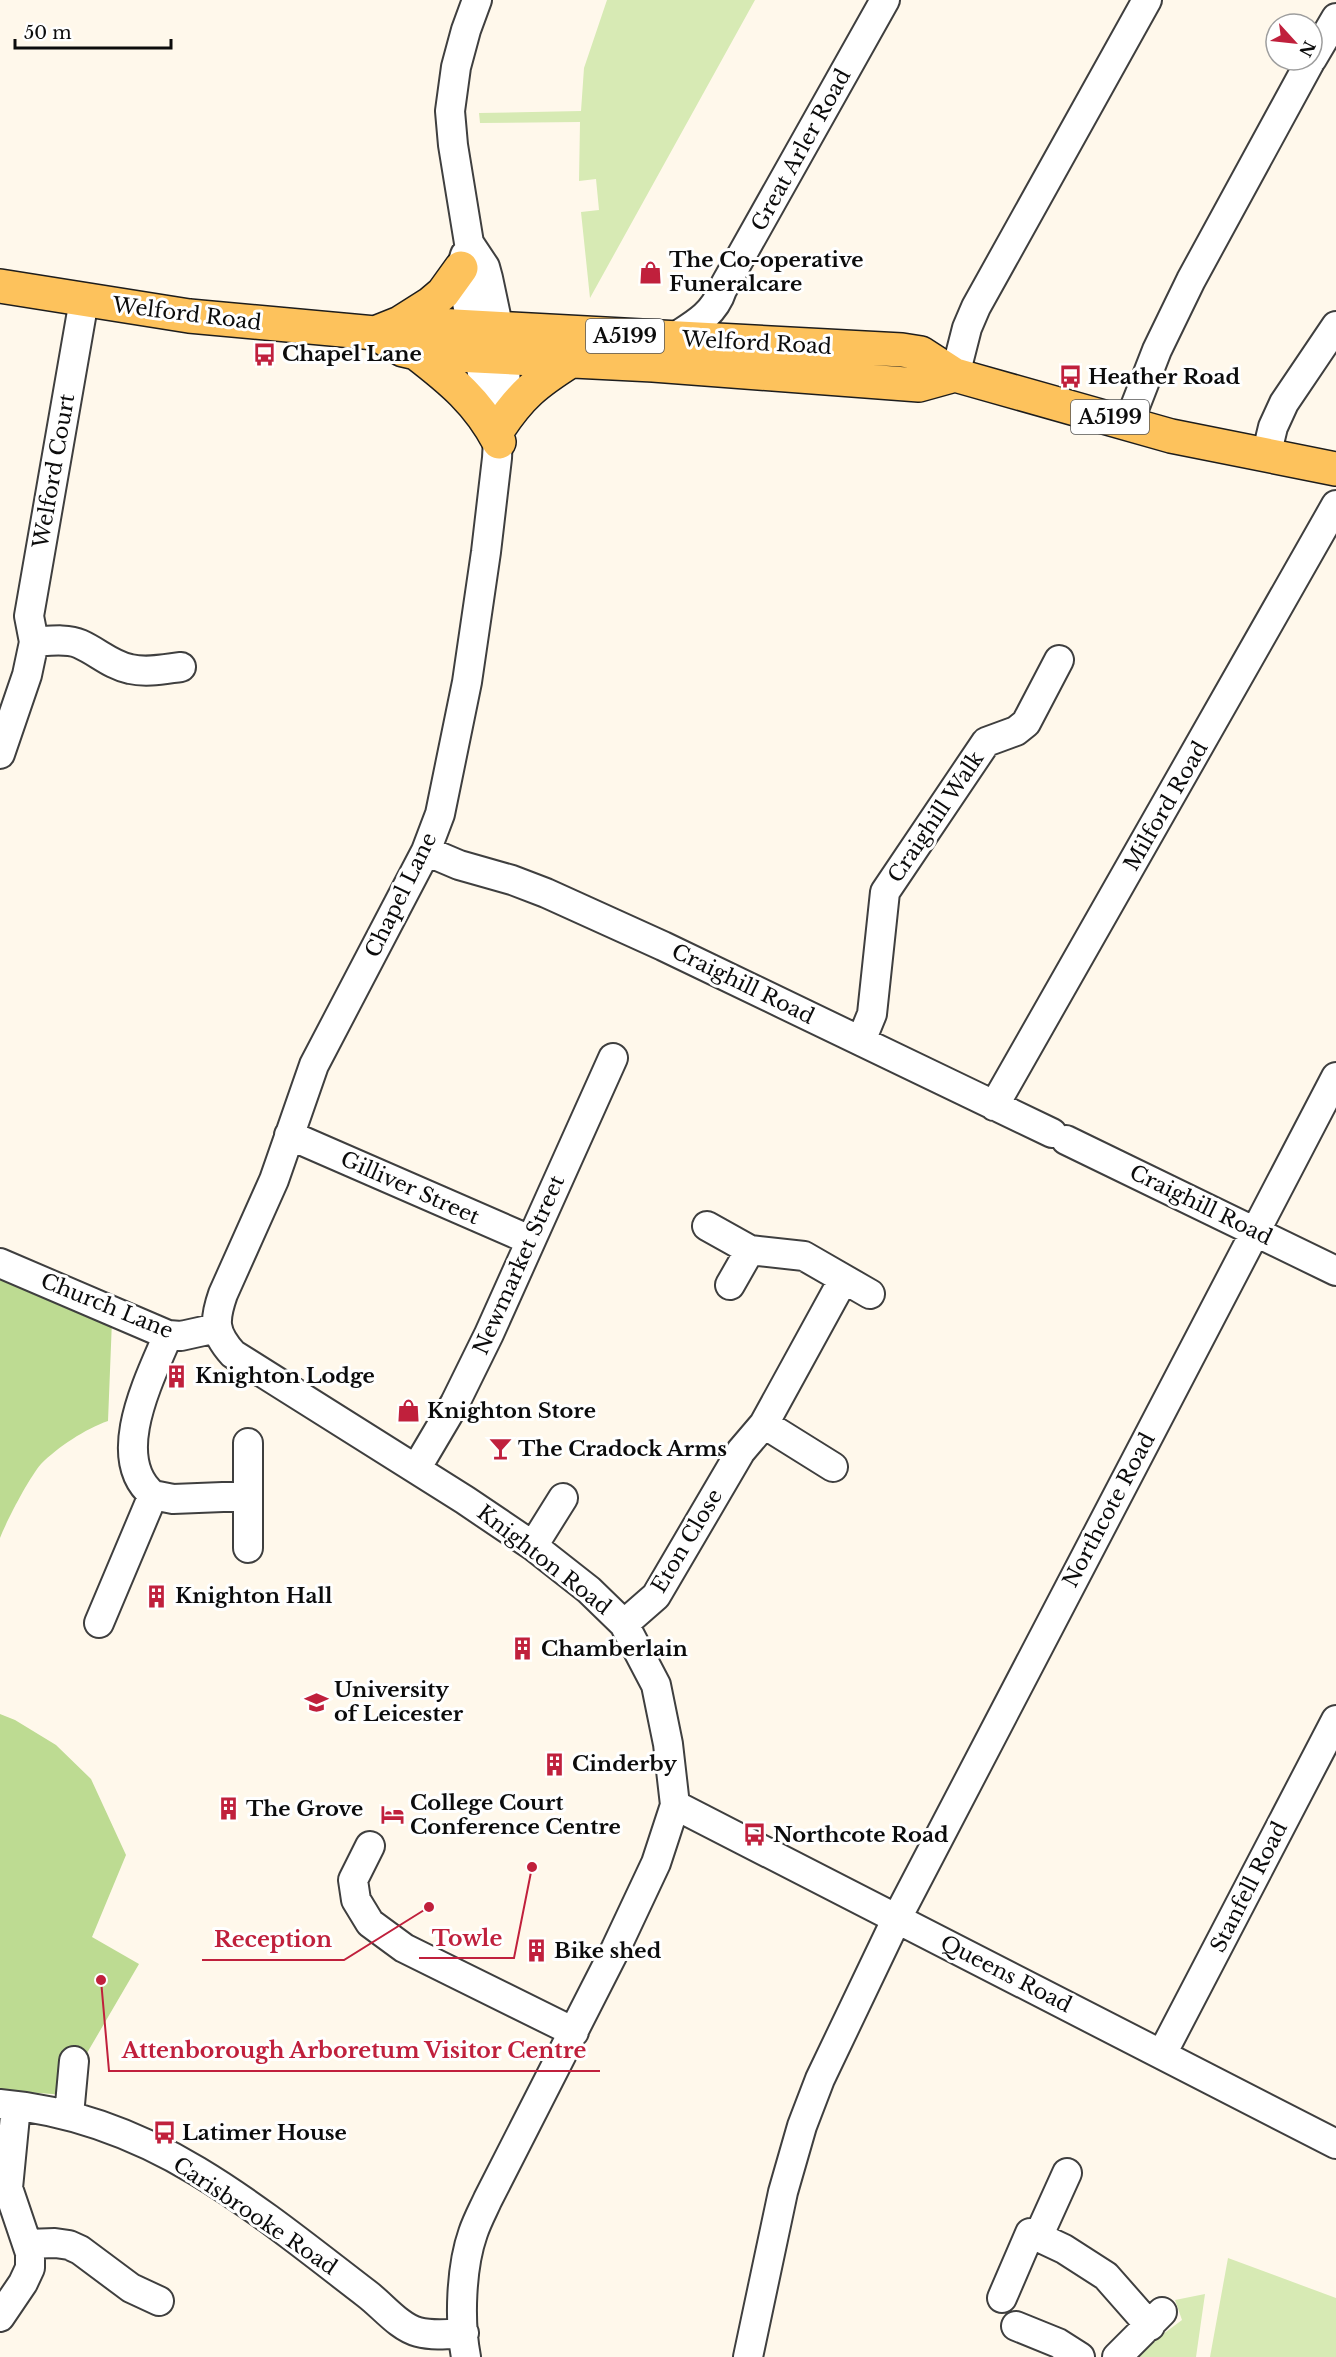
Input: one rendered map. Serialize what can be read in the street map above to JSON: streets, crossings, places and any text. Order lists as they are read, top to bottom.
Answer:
{
  "streets": {
    "main road": ["Welford Road", "A5199"],
    "street": [
      "Great Arler Road",
      "Welford Court",
      "Milford Road",
      "Craighill Walk",
      "Chapel Lane",
      "Craighill Road",
      "Gilliver Street",
      "Newmarket Street",
      "Church Lane",
      "Northcote Road",
      "Eton Close",
      "Knighton Road",
      "Stanfell Road",
      "Queens Road",
      "Carisbrooke Road"
    ]
  },
  "crossings": [
    ["Great Arler Road", "Welford Road"],
    ["Welford Road", "Welford Court"],
    ["Welford Road", "Chapel Lane"],
    ["Milford Road", "Craighill Road"],
    ["Craighill Walk", "Craighill Road"],
    ["Chapel Lane", "Craighill Road"],
    ["Chapel Lane", "Gilliver Street"],
    ["Chapel Lane", "Church Lane"],
    ["Chapel Lane", "Knighton Road"],
    ["Craighill Road", "Northcote Road"],
    ["Gilliver Street", "Newmarket Street"],
    ["Newmarket Street", "Knighton Road"],
    ["Church Lane", "Knighton Road"],
    ["Northcote Road", "Queens Road"],
    ["Eton Close", "Knighton Road"],
    ["Knighton Road", "Queens Road"],
    ["Knighton Road", "Carisbrooke Road"],
    ["Stanfell Road", "Queens Road"]
  ],
  "places": {
    "shop": ["The Co-operative Funeralcare", "Knighton Store"],
    "bus stop": [
      "Chapel Lane",
      "Heather Road",
      "Northcote Road",
      "Latimer House"
    ],
    "building": [
      "Knighton Lodge",
      "Knighton Hall",
      "Chamberlain",
      "Cinderby",
      "The Grove",
      "Bike shed"
    ],
    "bar": ["The Cradock Arms"],
    "school or university": ["University of Leicester"],
    "hotel": ["College Court Conference Centre"],
    "other": ["Towle", "Reception", "Attenborough Arboretum Visitor Centre"]
  },
  "scale_bar": "50 m",
  "north": "bottom right"
}
